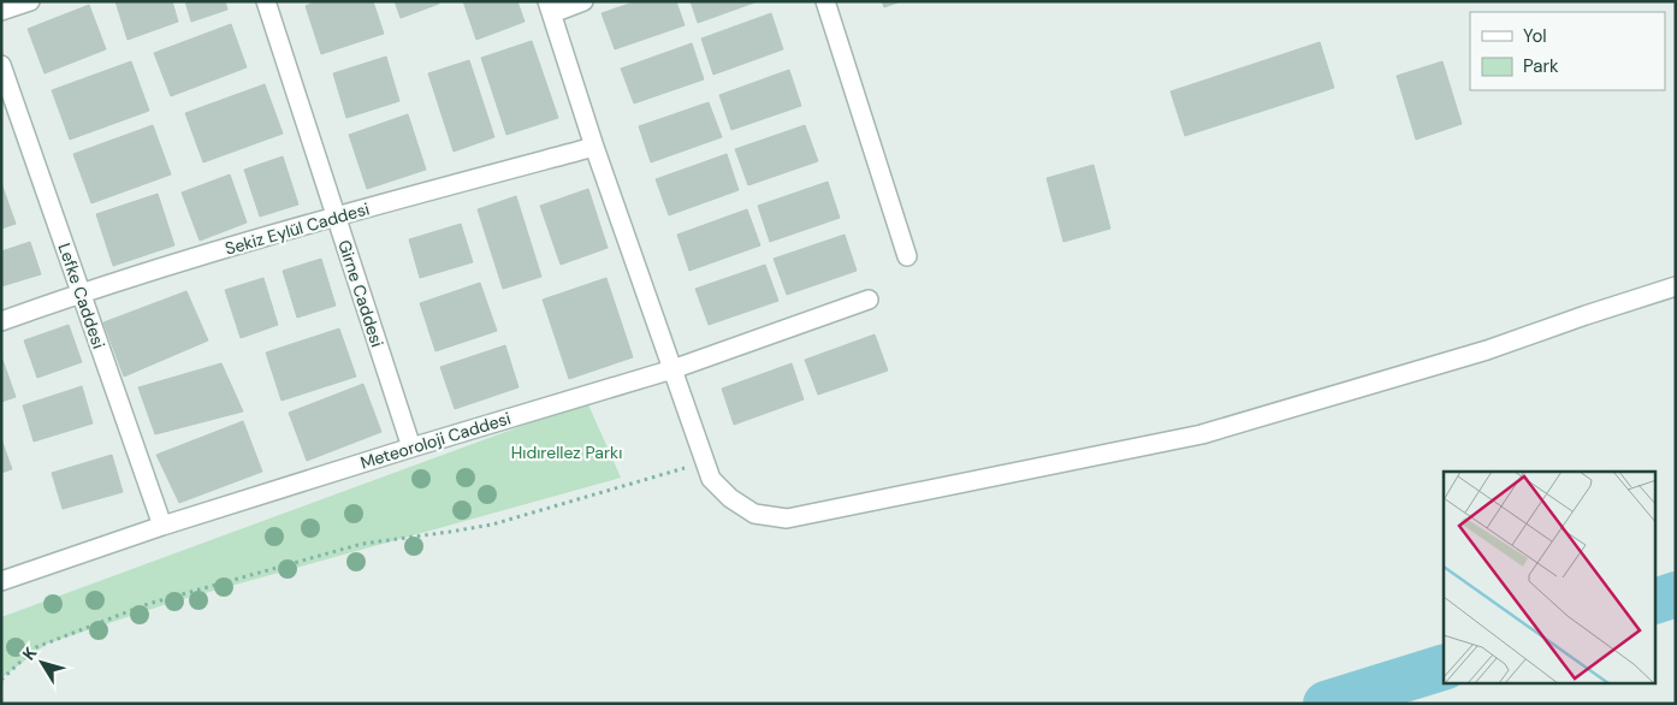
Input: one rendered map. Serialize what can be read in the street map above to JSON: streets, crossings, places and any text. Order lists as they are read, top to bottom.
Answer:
{
  "streets": {
    "street": [
      "Sekiz Eylül Caddesi",
      "Girne Caddesi",
      "Lefke Caddesi",
      "Meteoroloji Caddesi"
    ]
  },
  "crossings": [
    ["Sekiz Eylül Caddesi", "Girne Caddesi"],
    ["Sekiz Eylül Caddesi", "Lefke Caddesi"],
    ["Girne Caddesi", "Meteoroloji Caddesi"],
    ["Lefke Caddesi", "Meteoroloji Caddesi"]
  ],
  "parks": ["Hıdırellez Parkı"],
  "legend": ["Yol", "Park"],
  "north": "top left"
}
